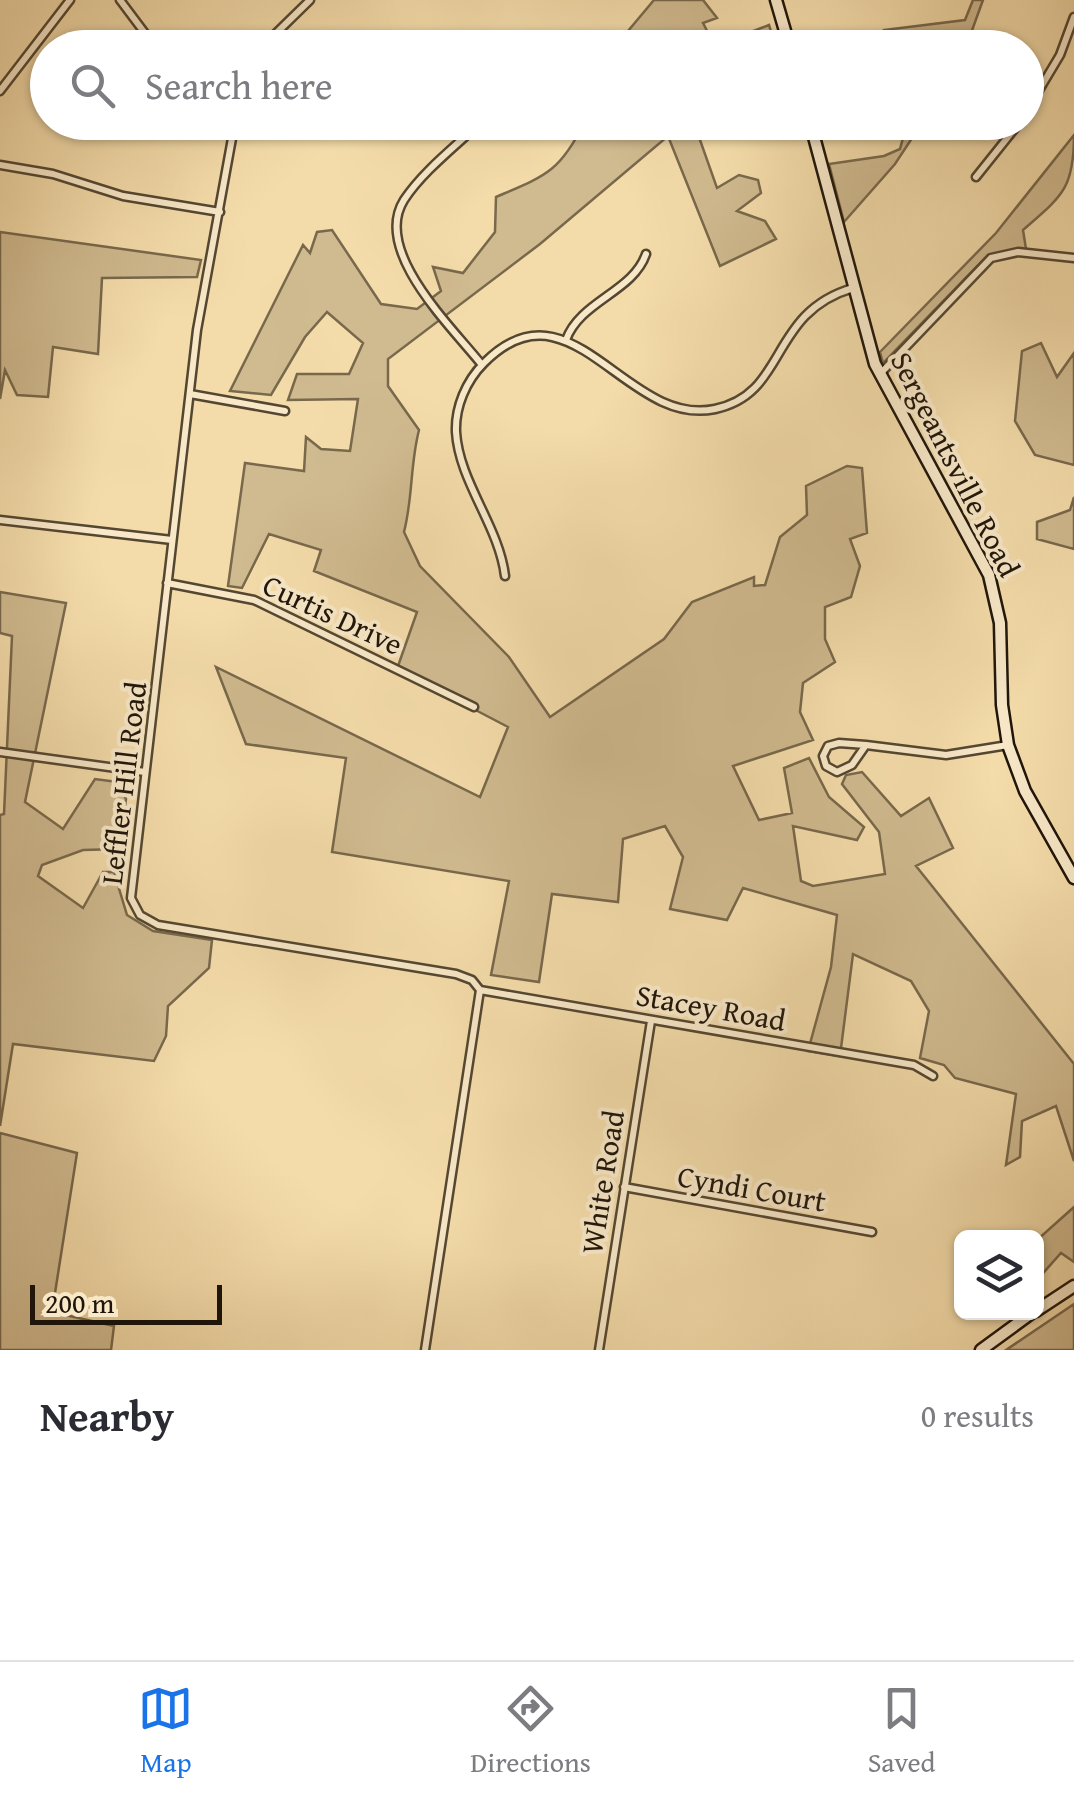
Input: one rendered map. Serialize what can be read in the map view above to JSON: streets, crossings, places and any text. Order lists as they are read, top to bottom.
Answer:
{
  "streets": {
    "main road": ["Sergeantsville Road"],
    "street": [
      "Curtis Drive",
      "Leffler Hill Road",
      "Stacey Road",
      "White Road",
      "Cyndi Court"
    ]
  },
  "crossings": [
    ["Curtis Drive", "Leffler Hill Road"],
    ["Leffler Hill Road", "Stacey Road"],
    ["Stacey Road", "White Road"],
    ["White Road", "Cyndi Court"]
  ],
  "scale_bar": "200 m",
  "page": {
    "search": "Search here",
    "scale": "200 m",
    "heading": ["Nearby", "0 results"],
    "nav": ["Map", "Directions", "Saved"]
  }
}
